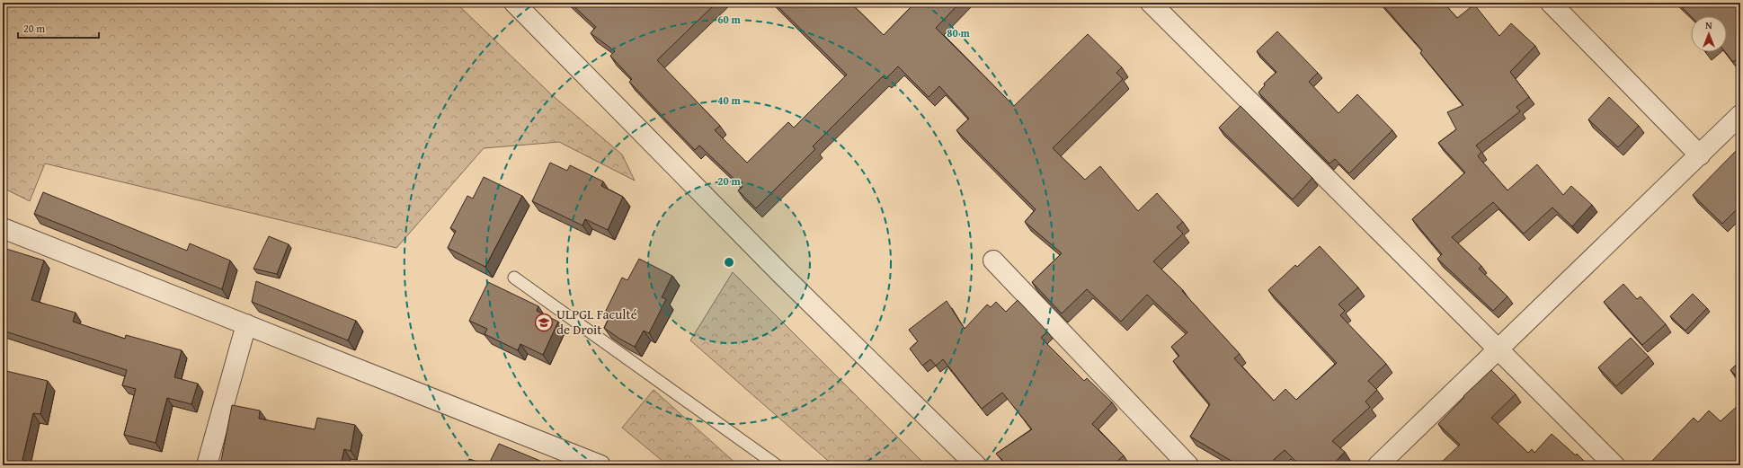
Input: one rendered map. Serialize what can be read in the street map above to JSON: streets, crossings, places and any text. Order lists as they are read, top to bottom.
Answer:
{
  "places": {
    "school or university": ["ULPGL Faculté de Droit"]
  },
  "scale_bar": "20 m",
  "north": "top",
  "rings": [
    "60 m",
    "80 m",
    "40 m",
    "20 m"
  ]
}
